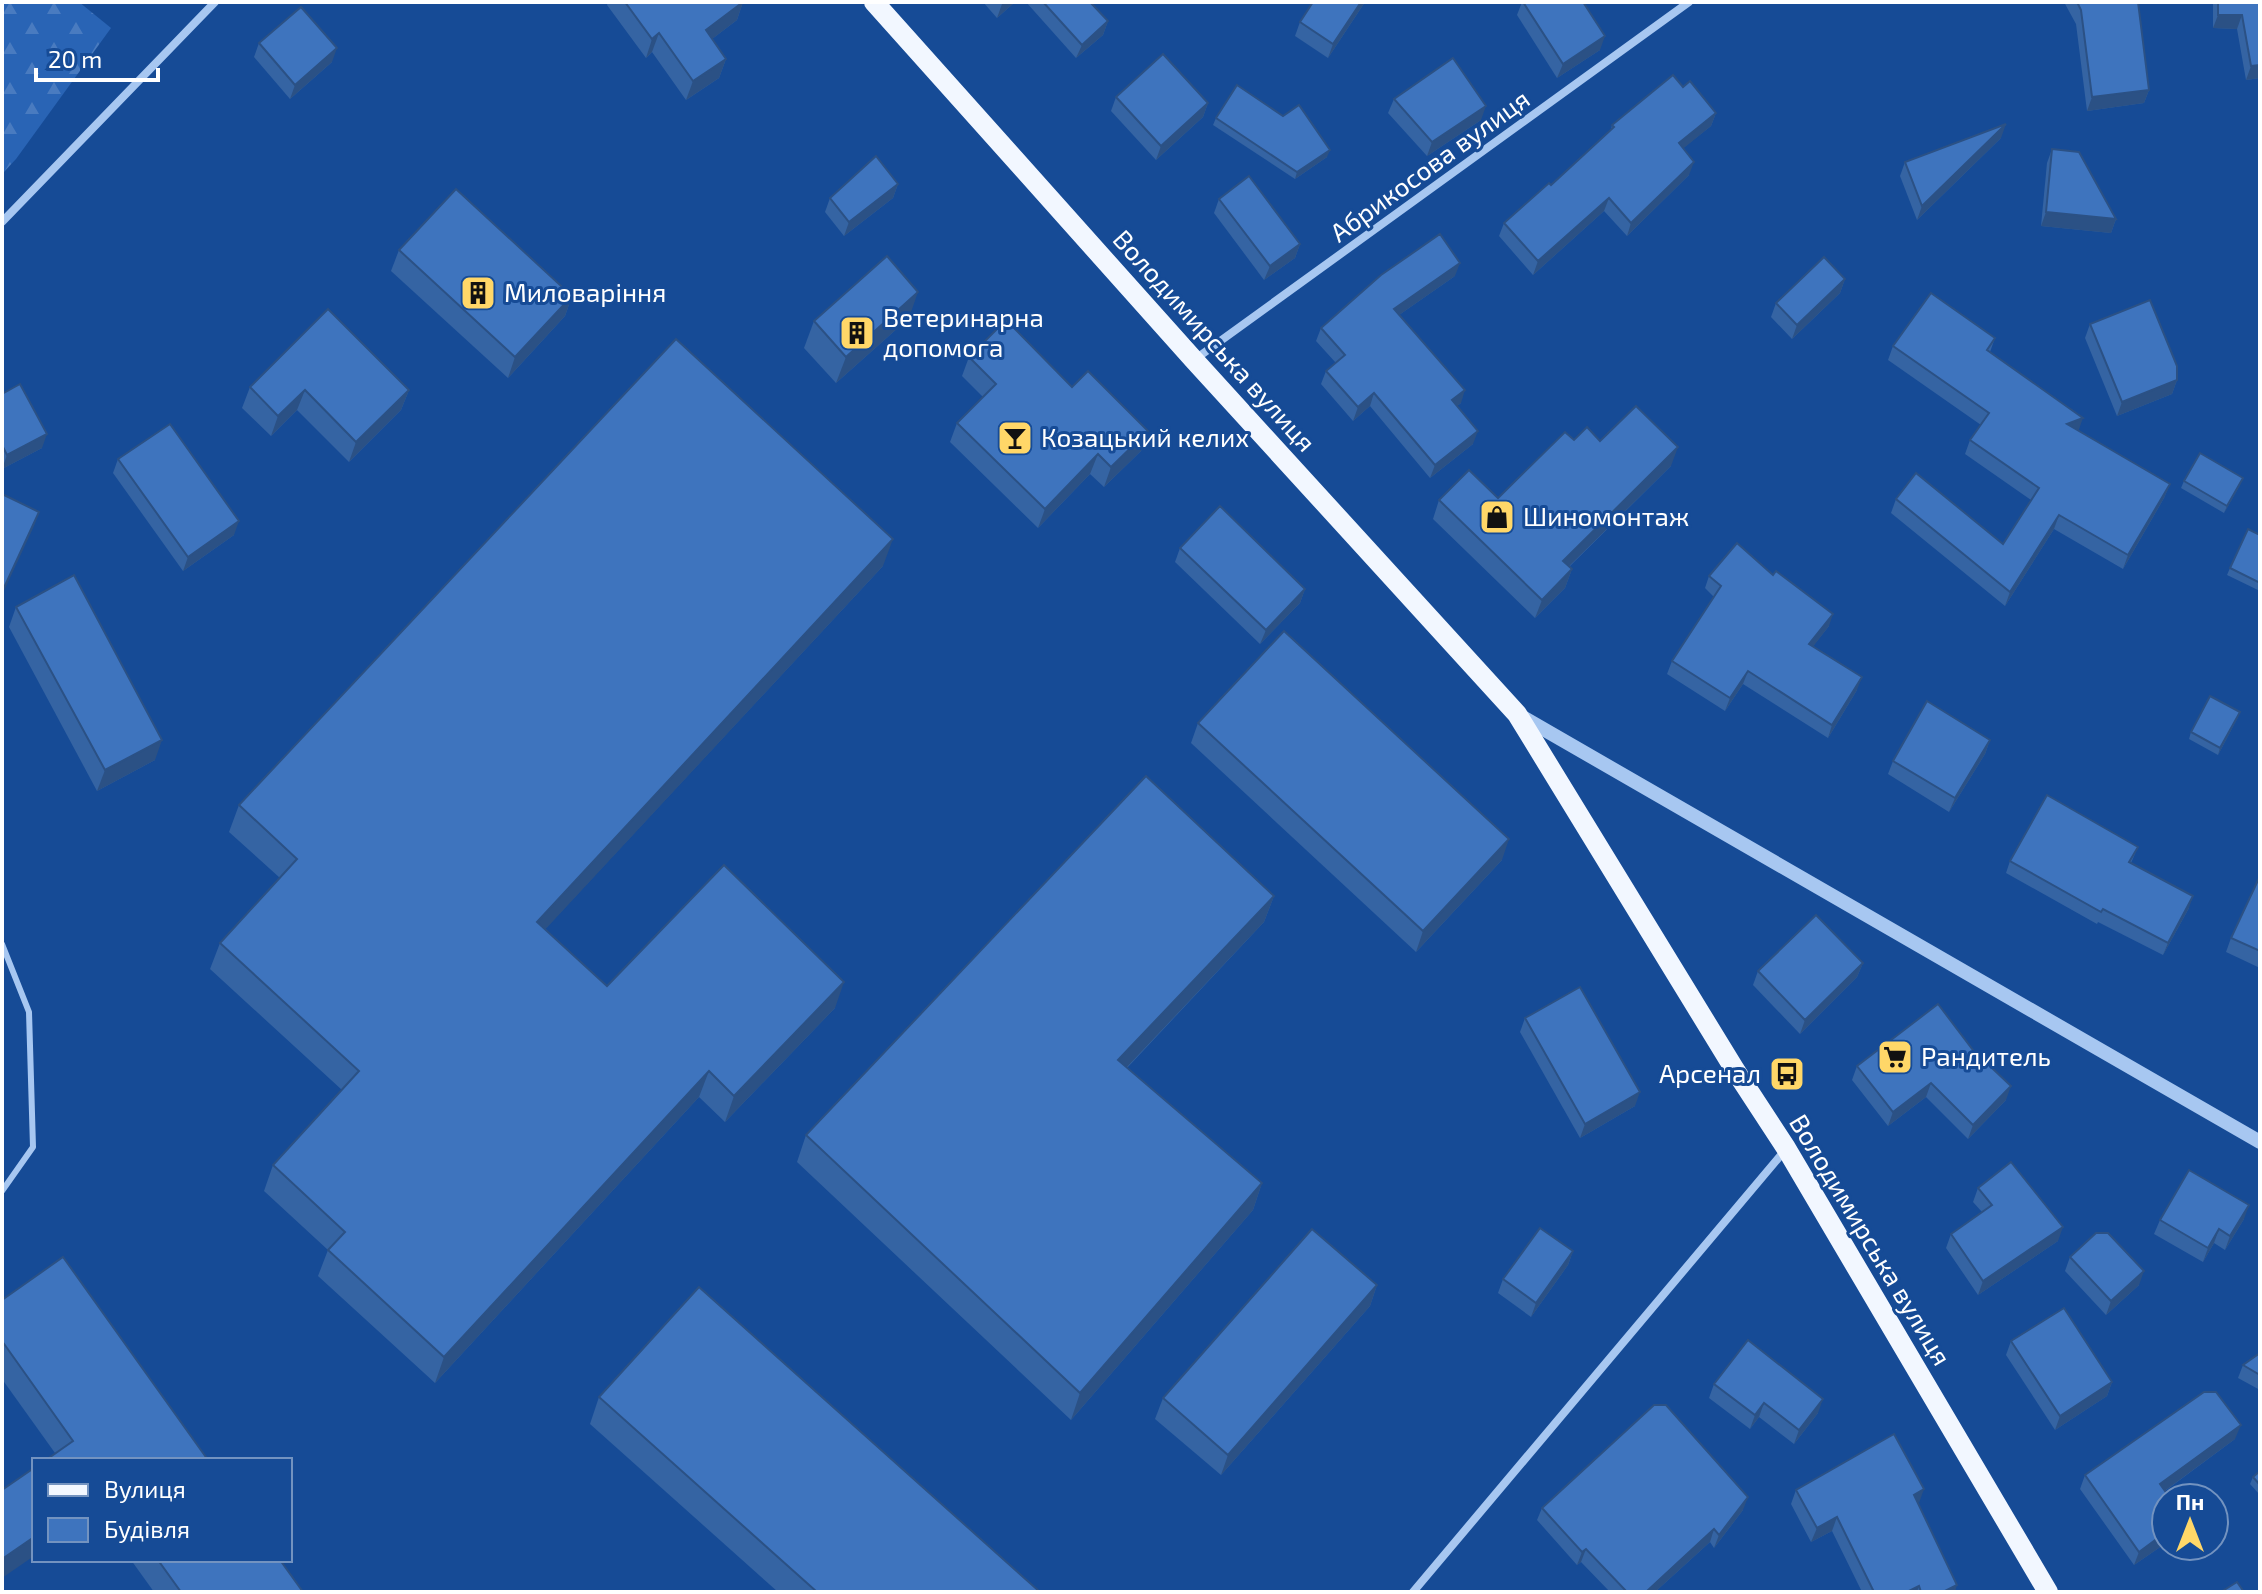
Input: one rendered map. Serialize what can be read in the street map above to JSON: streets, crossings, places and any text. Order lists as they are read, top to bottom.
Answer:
{
  "streets": {
    "main road": ["Володимирська вулиця"],
    "street": ["Абрикосова вулиця"]
  },
  "crossings": [
    ["Абрикосова вулиця", "Володимирська вулиця"]
  ],
  "places": {
    "building": ["Миловаріння", "Ветеринарна допомога"],
    "bar": ["Козацький келих"],
    "shop": ["Шиномонтаж"],
    "supermarket": ["Рандитель"],
    "bus stop": ["Арсенал"]
  },
  "legend": ["Вулиця", "Будівля"],
  "scale_bar": "20 m",
  "north": "top"
}
